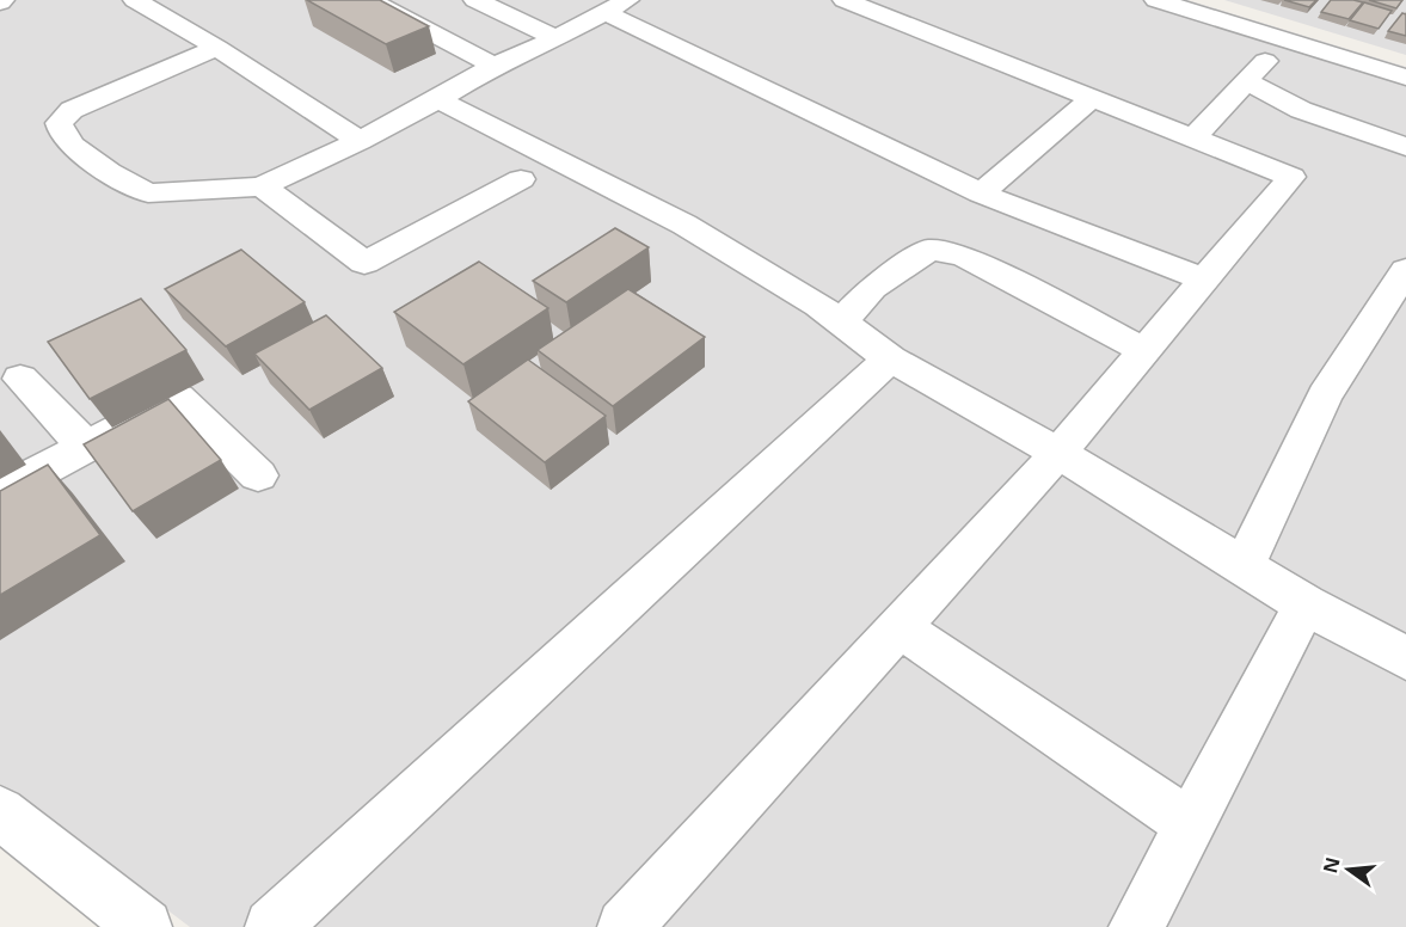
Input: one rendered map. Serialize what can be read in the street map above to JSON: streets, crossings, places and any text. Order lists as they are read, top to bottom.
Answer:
{
  "north": "left"
}
